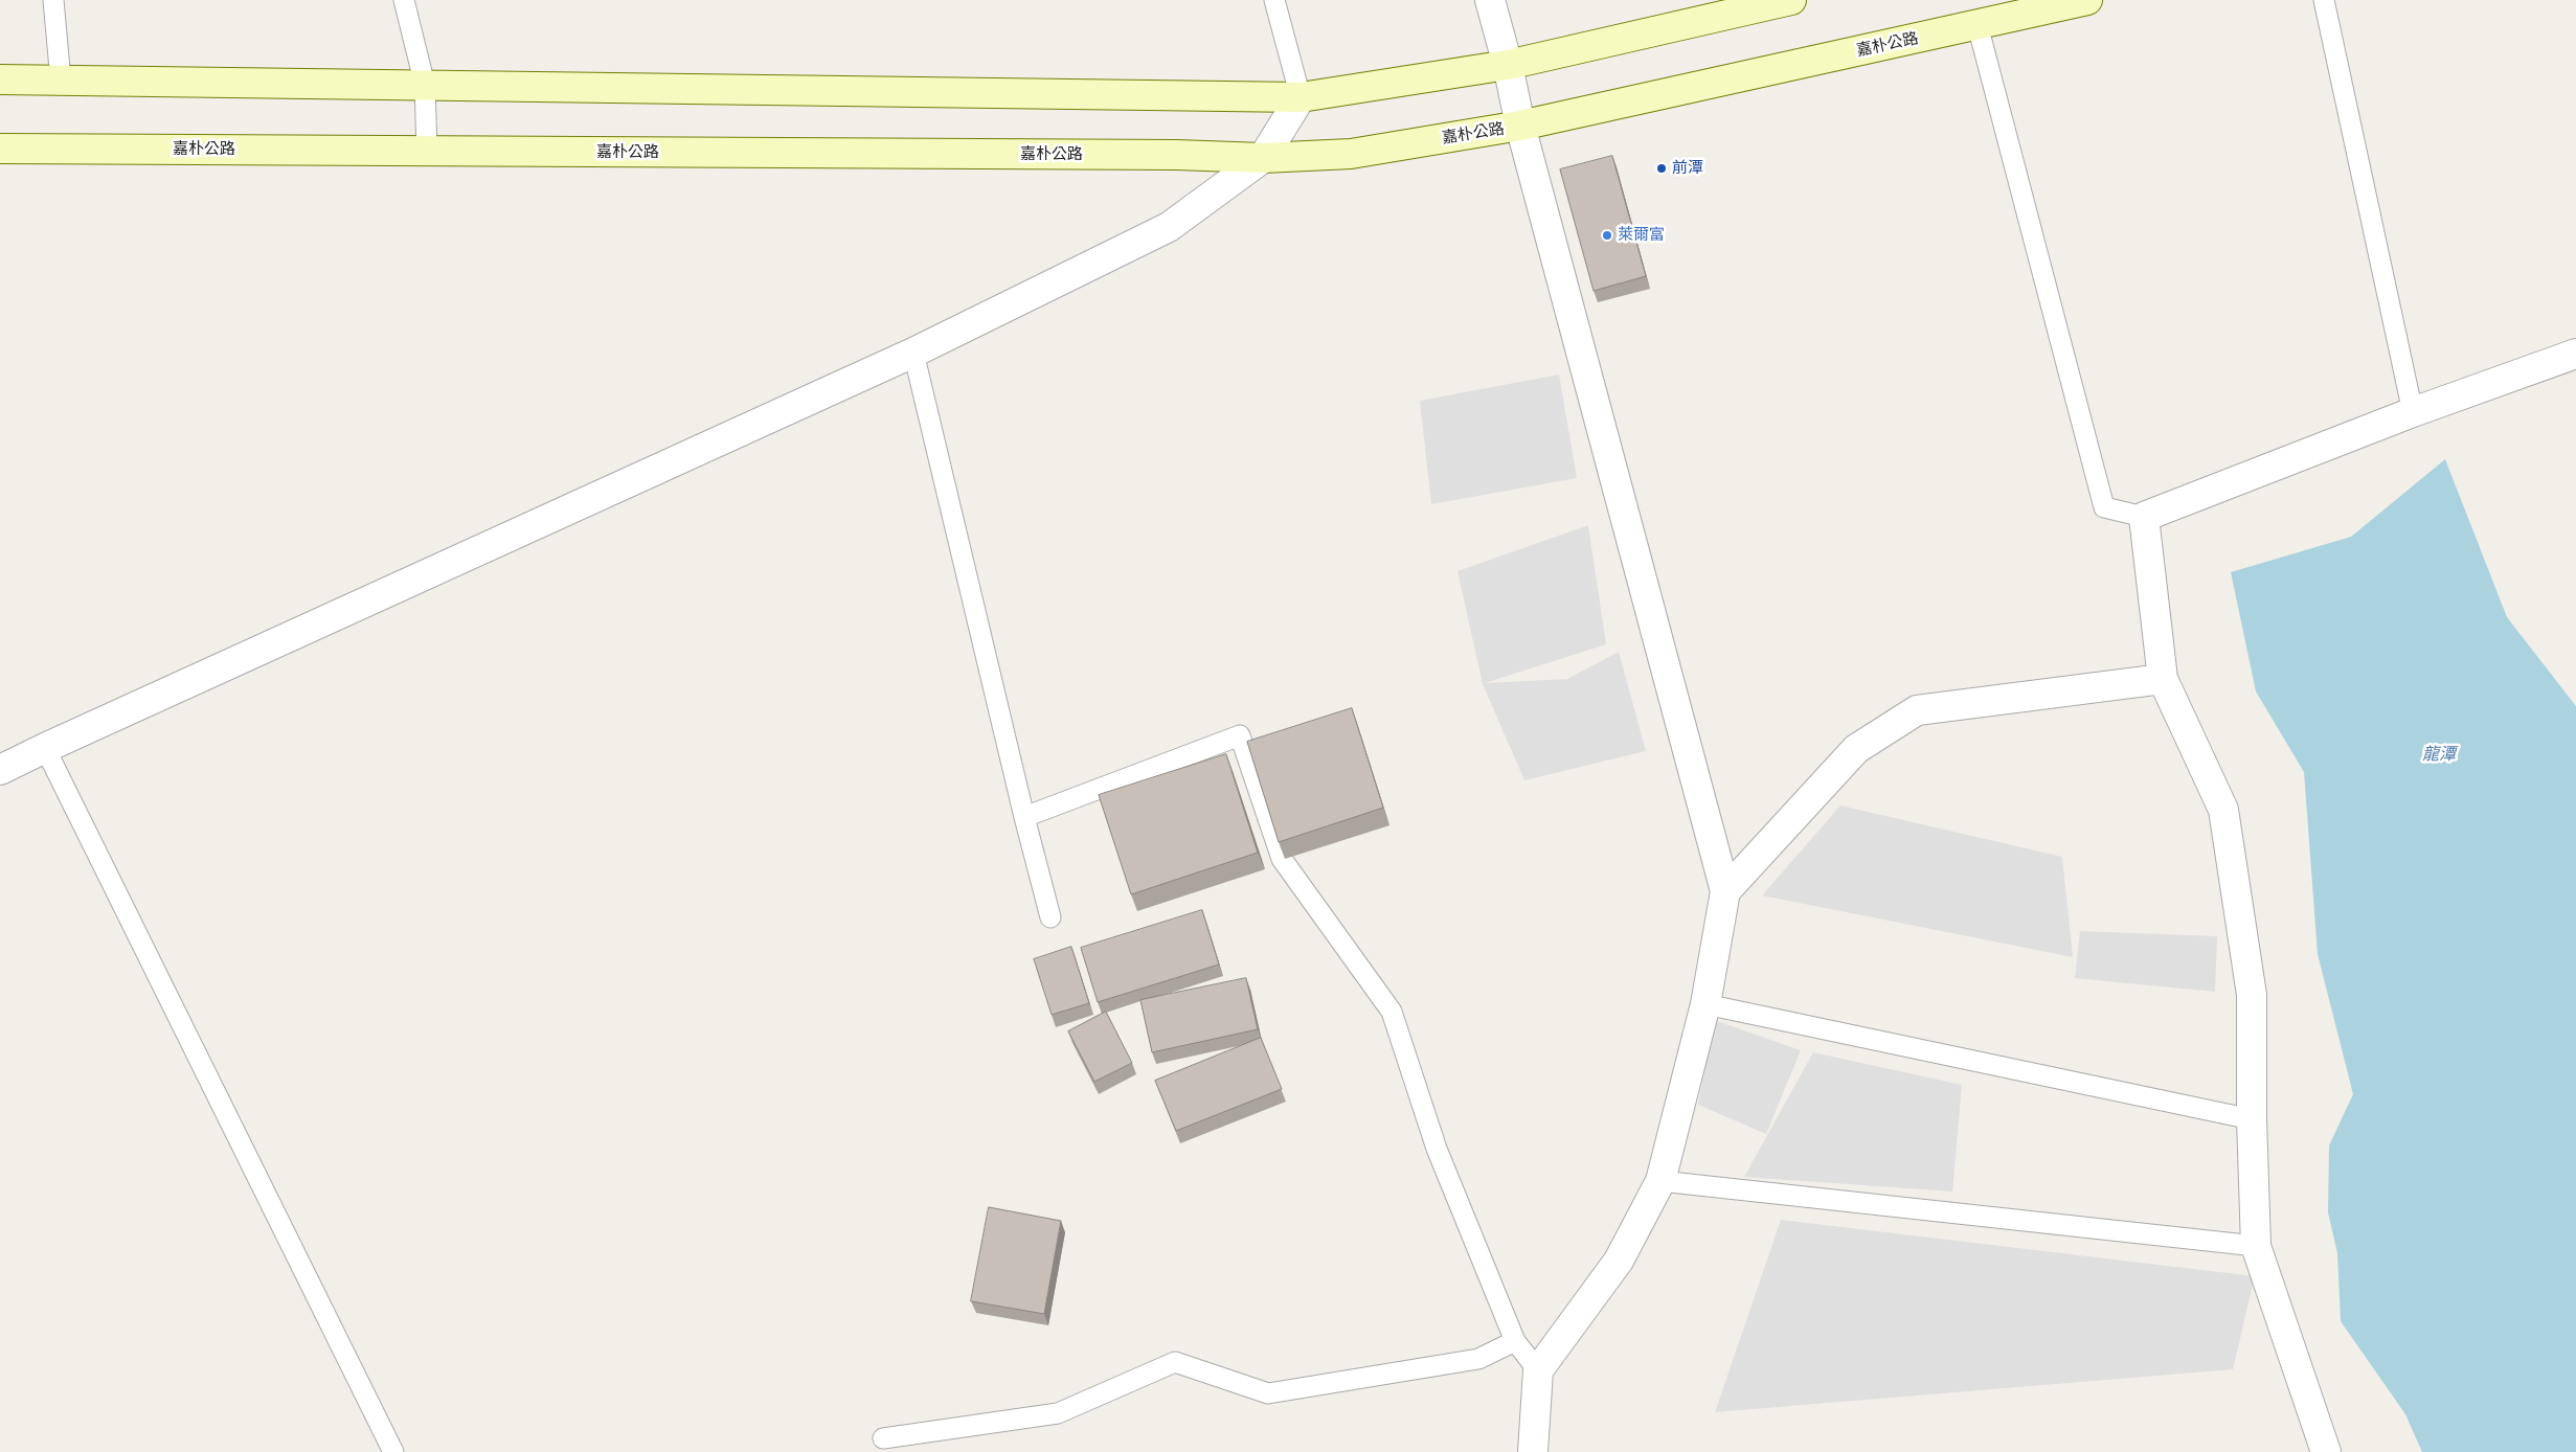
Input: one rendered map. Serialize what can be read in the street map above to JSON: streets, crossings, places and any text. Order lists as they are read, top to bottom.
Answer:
{
  "streets": {
    "main road": ["嘉朴公路"]
  },
  "water": ["龍潭"],
  "places": ["前潭", "萊爾富"]
}
